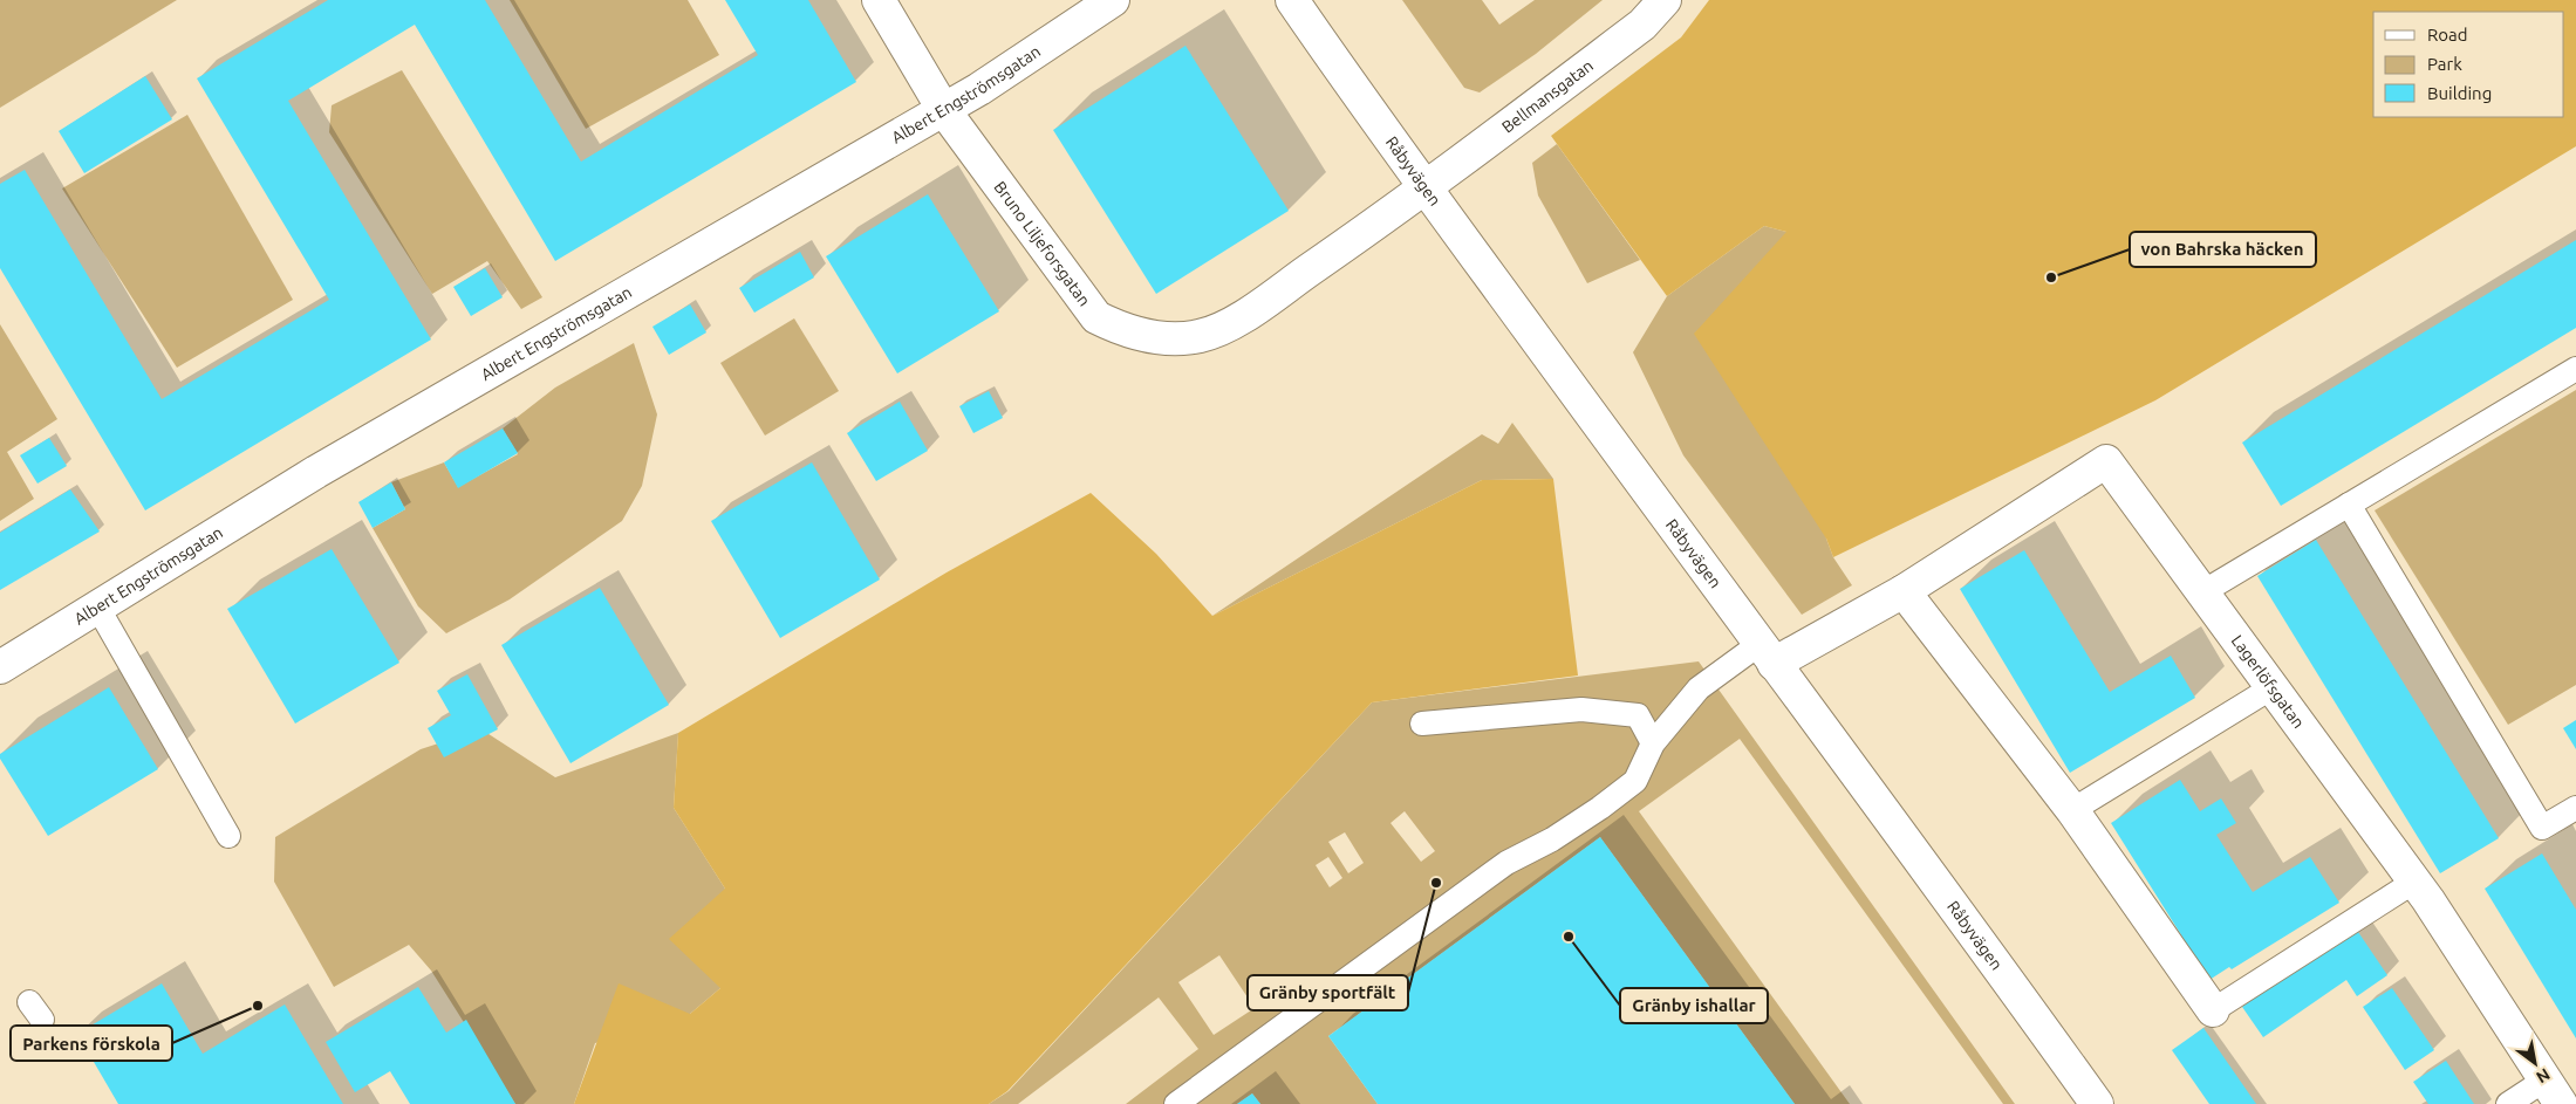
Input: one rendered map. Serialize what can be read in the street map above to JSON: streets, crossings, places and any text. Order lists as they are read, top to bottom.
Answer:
{
  "streets": {
    "street": [
      "Albert Engströmsgatan",
      "Bellmansgatan",
      "Råbyvägen",
      "Bruno Liljeforsgatan",
      "Lagerlöfsgatan"
    ]
  },
  "crossings": [
    ["Albert Engströmsgatan", "Bruno Liljeforsgatan"],
    ["Bellmansgatan", "Råbyvägen"],
    ["Bellmansgatan", "Bruno Liljeforsgatan"],
    ["Råbyvägen", "Bruno Liljeforsgatan"],
    ["Råbyvägen", "Lagerlöfsgatan"]
  ],
  "places": [
    "von Bahrska häcken",
    "Gränby sportfält",
    "Gränby ishallar",
    "Parkens förskola"
  ],
  "legend": ["Road", "Park", "Building"],
  "north": "bottom right"
}
